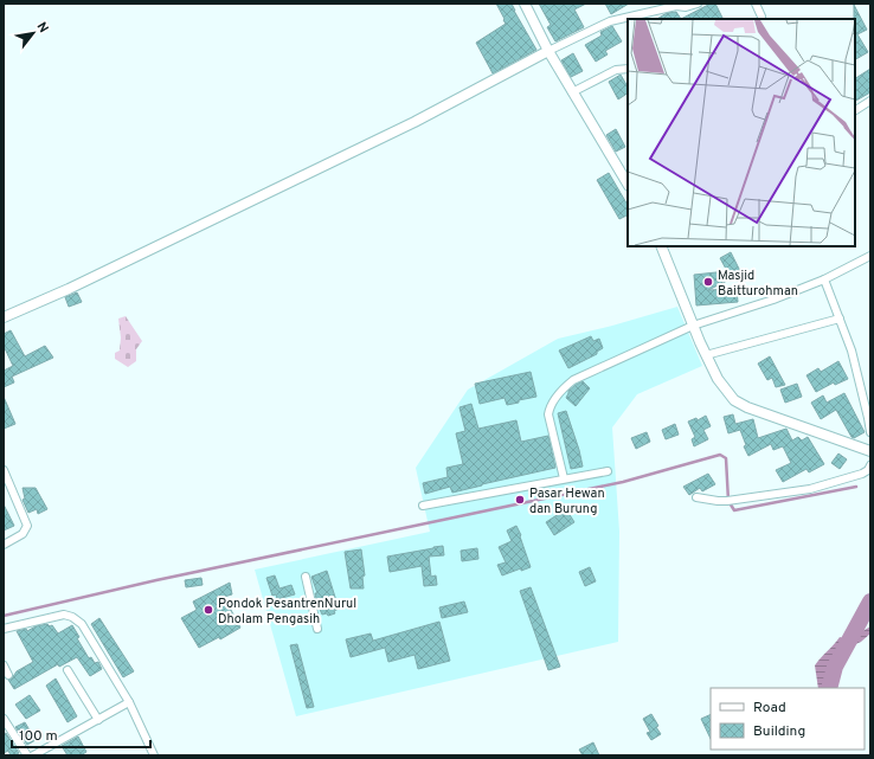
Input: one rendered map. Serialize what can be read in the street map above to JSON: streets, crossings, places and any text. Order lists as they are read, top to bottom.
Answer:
{
  "places": ["Masjid Baitturohman", "Pasar Hewan dan Burung", "Pondok PesantrenNurul Dholam Pengasih"],
  "legend": ["Road", "Building"],
  "scale_bar": "100 m",
  "north": "top right"
}
